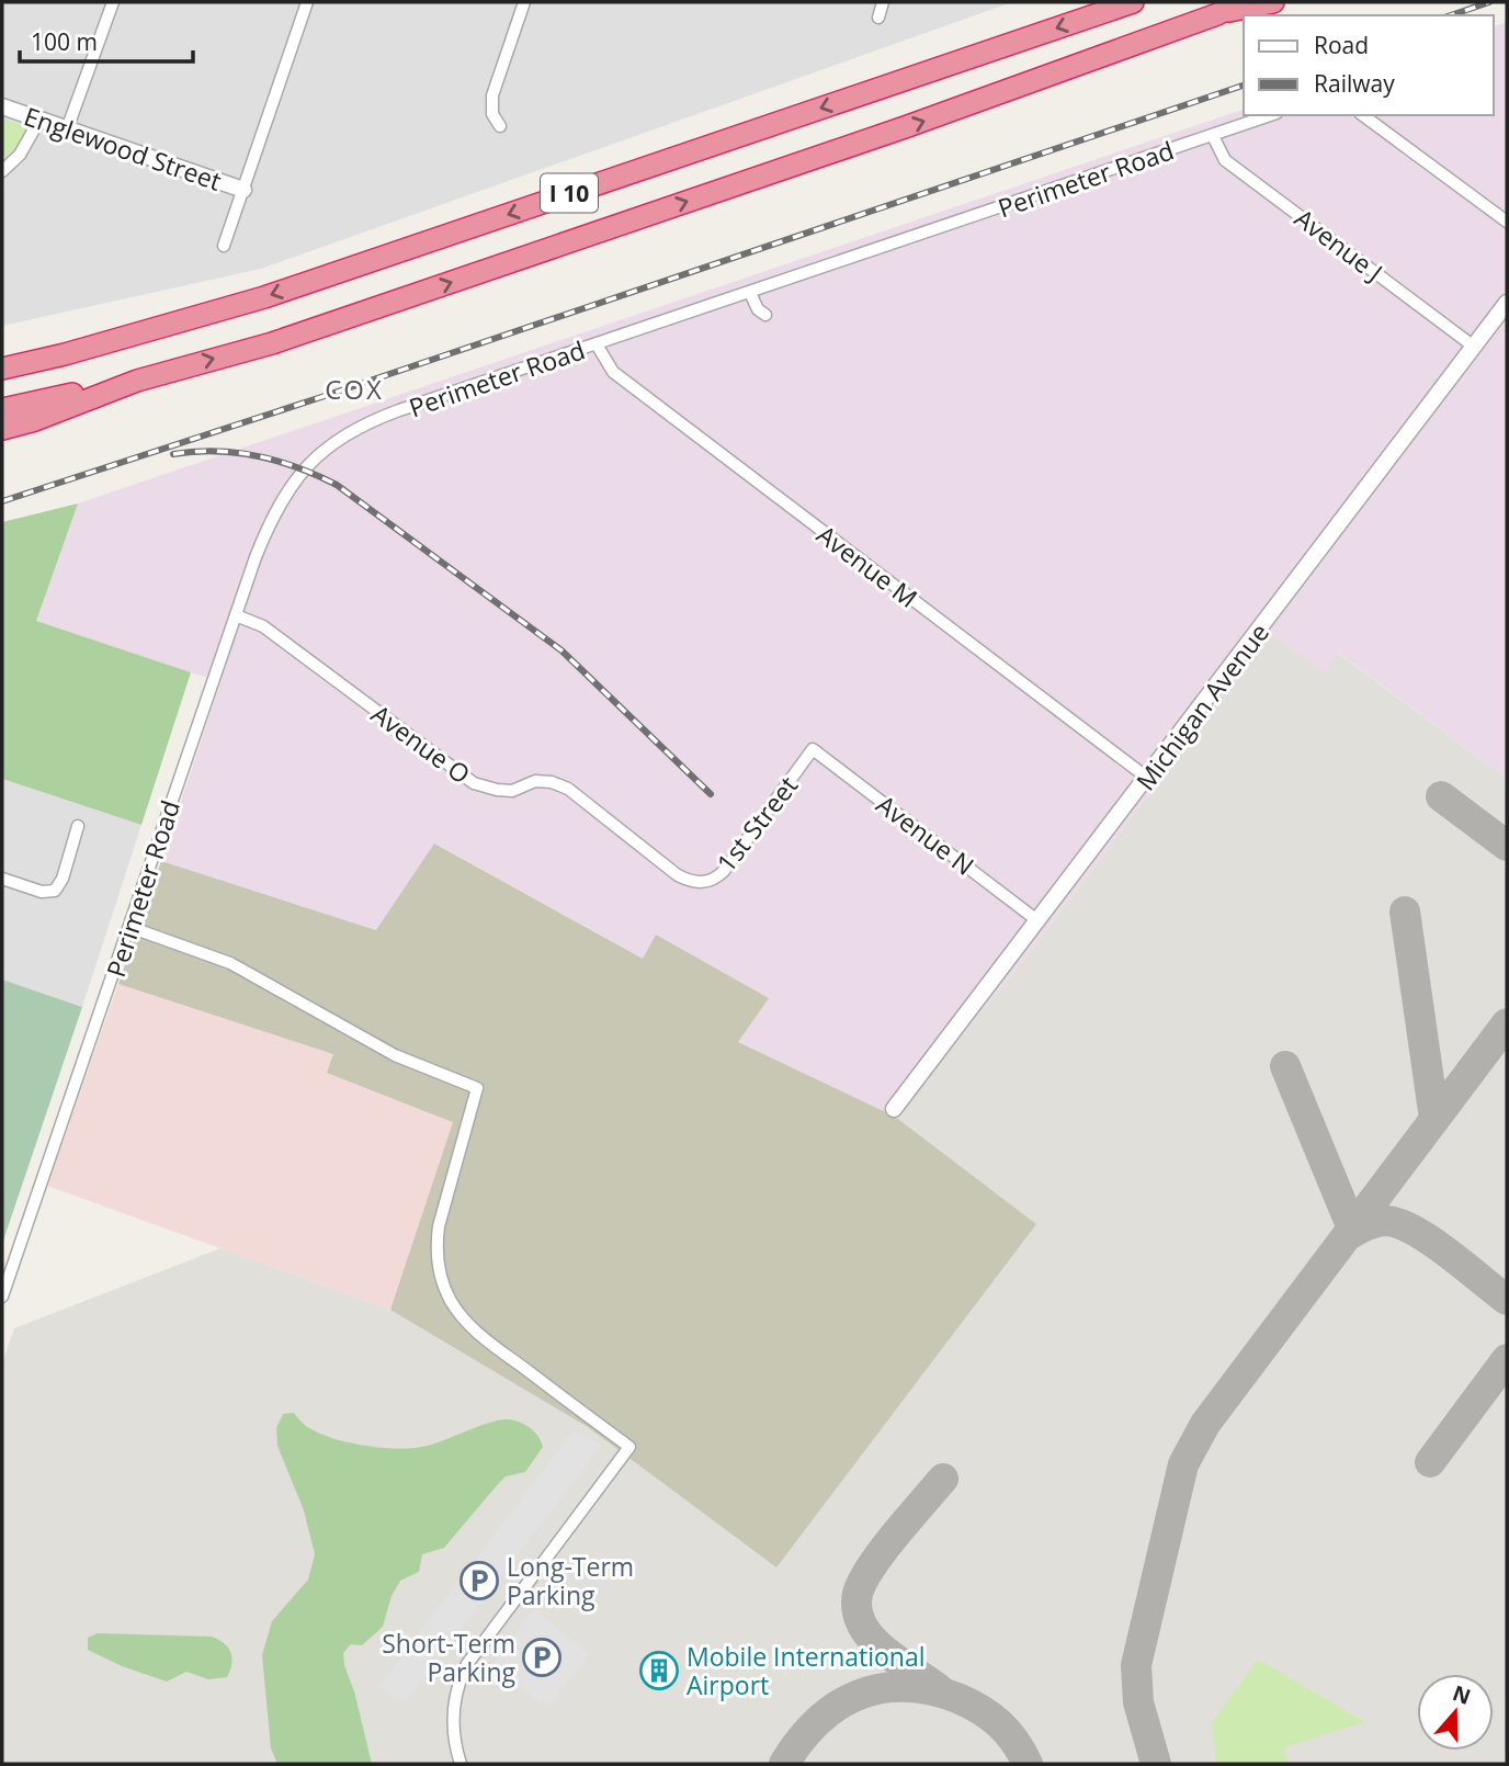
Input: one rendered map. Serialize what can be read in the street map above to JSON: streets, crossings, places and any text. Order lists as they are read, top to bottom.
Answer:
{
  "streets": {
    "highway": ["I 10"],
    "street": [
      "Englewood Street",
      "Perimeter Road",
      "Avenue J",
      "Avenue M",
      "Michigan Avenue",
      "Avenue O",
      "1st Street",
      "Avenue N"
    ]
  },
  "crossings": [
    ["Perimeter Road", "Avenue J"],
    ["Perimeter Road", "Avenue M"],
    ["Perimeter Road", "Avenue O"],
    ["Avenue J", "Michigan Avenue"],
    ["Avenue M", "Michigan Avenue"],
    ["Michigan Avenue", "Avenue N"],
    ["Avenue O", "1st Street"],
    ["1st Street", "Avenue N"]
  ],
  "districts": ["COX"],
  "places": {
    "parking": ["Long-Term Parking", "Short-Term Parking"],
    "building": ["Mobile International Airport"]
  },
  "legend": ["Road", "Railway"],
  "scale_bar": "100 m",
  "north": "top"
}
